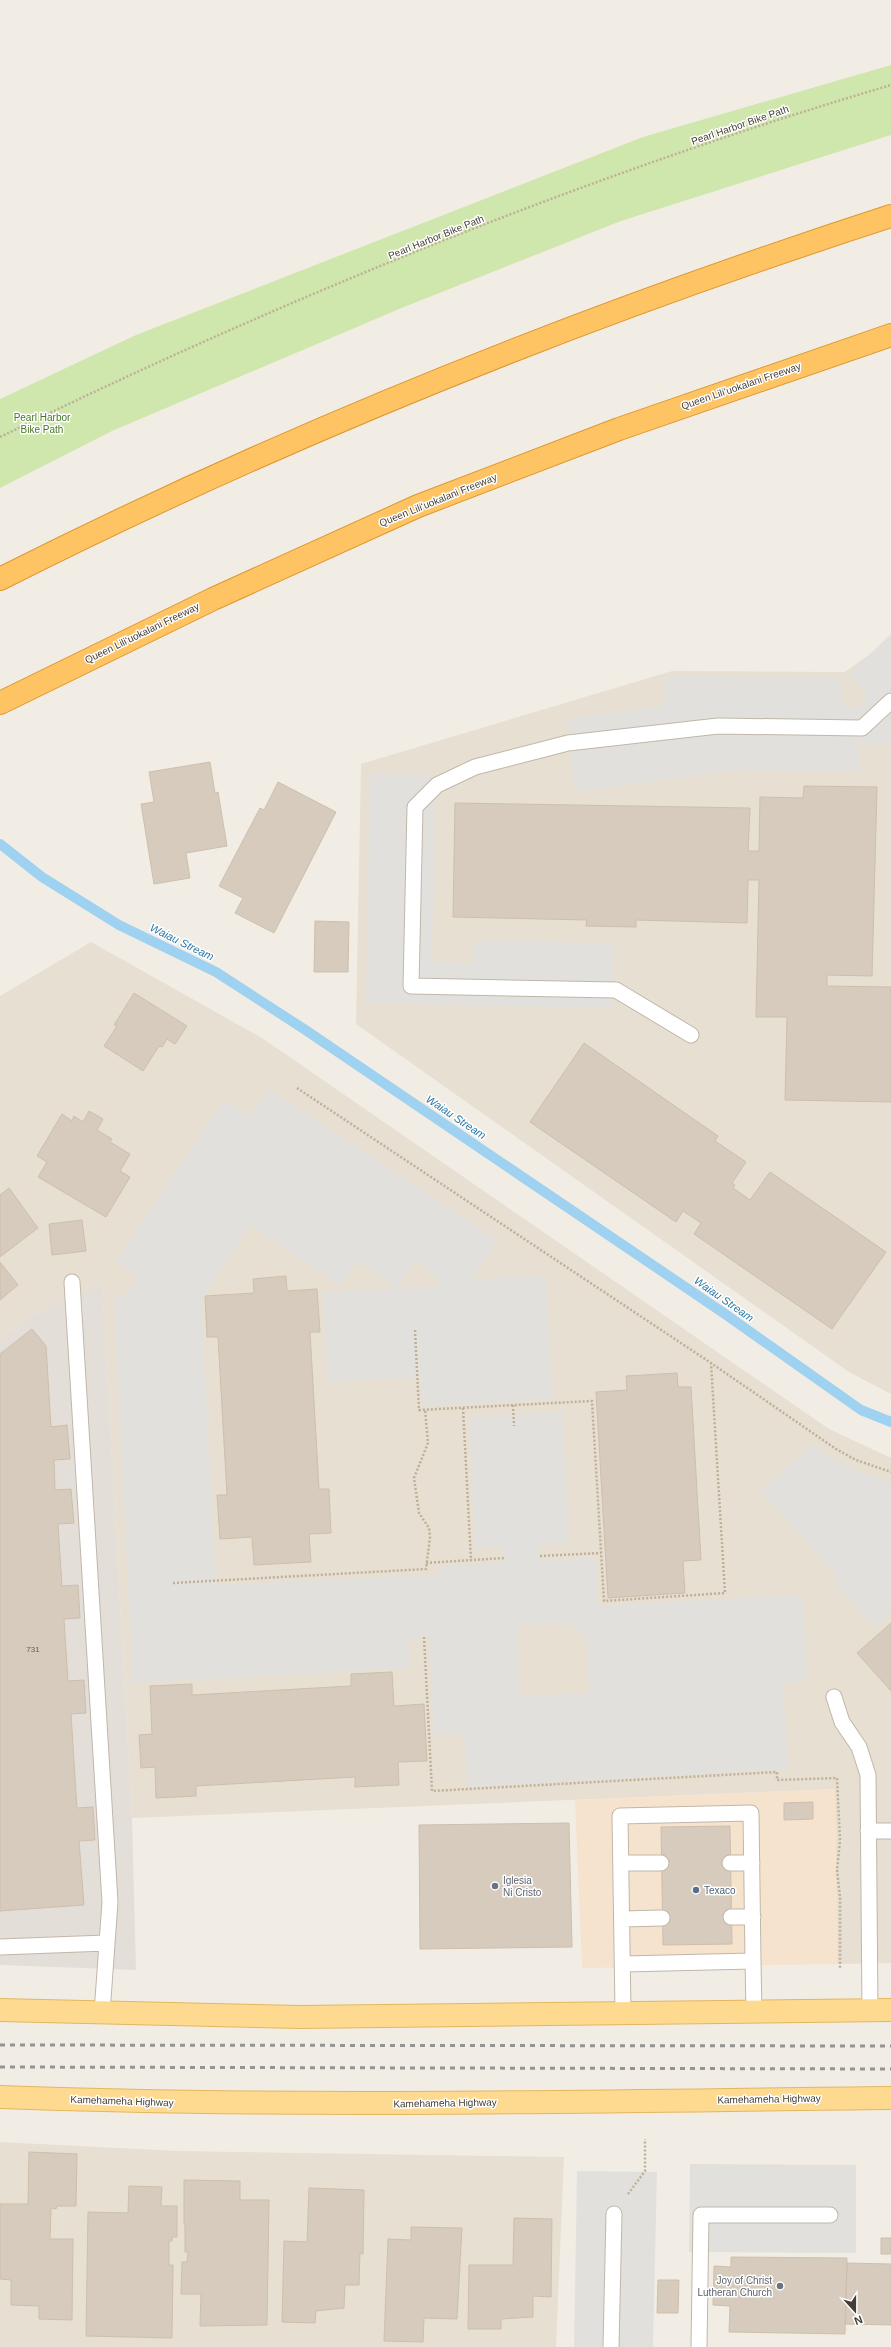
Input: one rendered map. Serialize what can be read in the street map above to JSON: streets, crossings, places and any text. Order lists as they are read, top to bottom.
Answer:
{
  "streets": {
    "highway": ["Queen Liliʻuokalani Freeway"],
    "main road": ["Kamehameha Highway"],
    "path": ["Pearl Harbor Bike Path"]
  },
  "water": ["Waiau Stream"],
  "parks": ["Pearl Harbor Bike Path"],
  "places": ["Iglesia Ni Cristo", "Texaco", "Joy of Christ Lutheran Church"],
  "house_numbers": ["731"],
  "north": "bottom"
}
